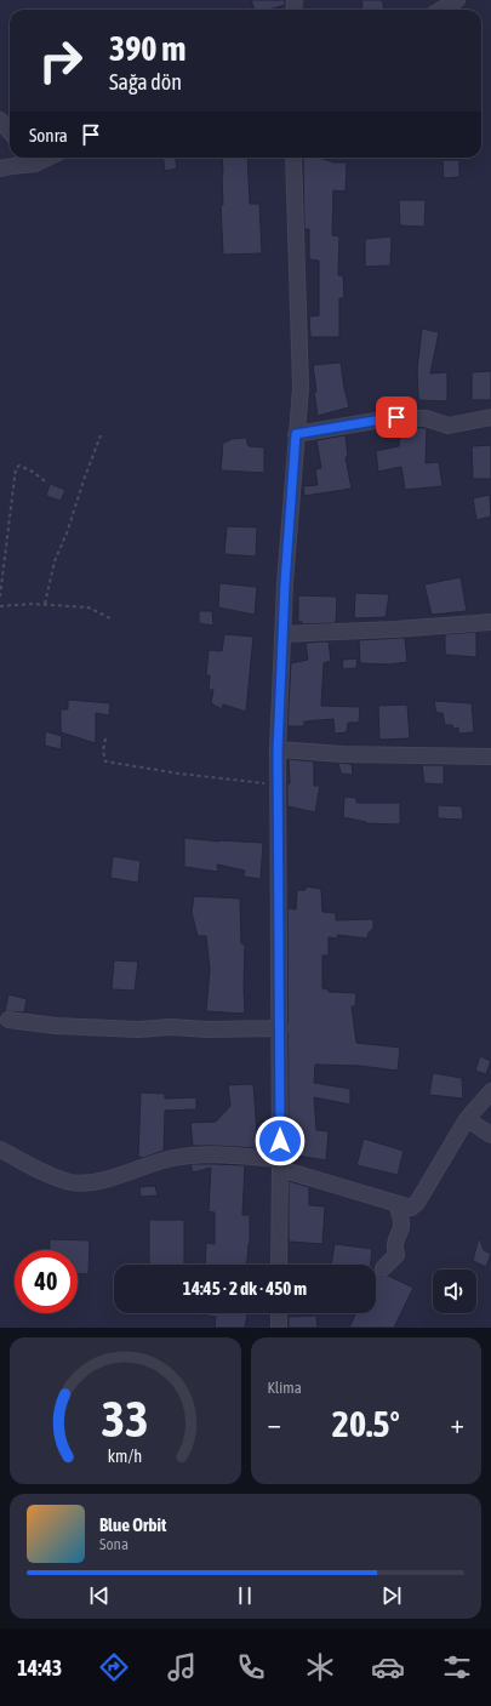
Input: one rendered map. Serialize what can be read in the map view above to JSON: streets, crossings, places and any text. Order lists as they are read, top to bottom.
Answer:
{
  "page": {
    "turn": ["390 m", "Sağa dön"],
    "then": "Sonra",
    "limit": "40",
    "trip": "14:45 · 2 dk · 450 m",
    "tile": "Klima",
    "heat": ["−", "20.5°", "+"],
    "song": ["Blue Orbit", "Sona"],
    "tabs": "14:43",
    "gauge": ["33", "km/h"]
  }
}
